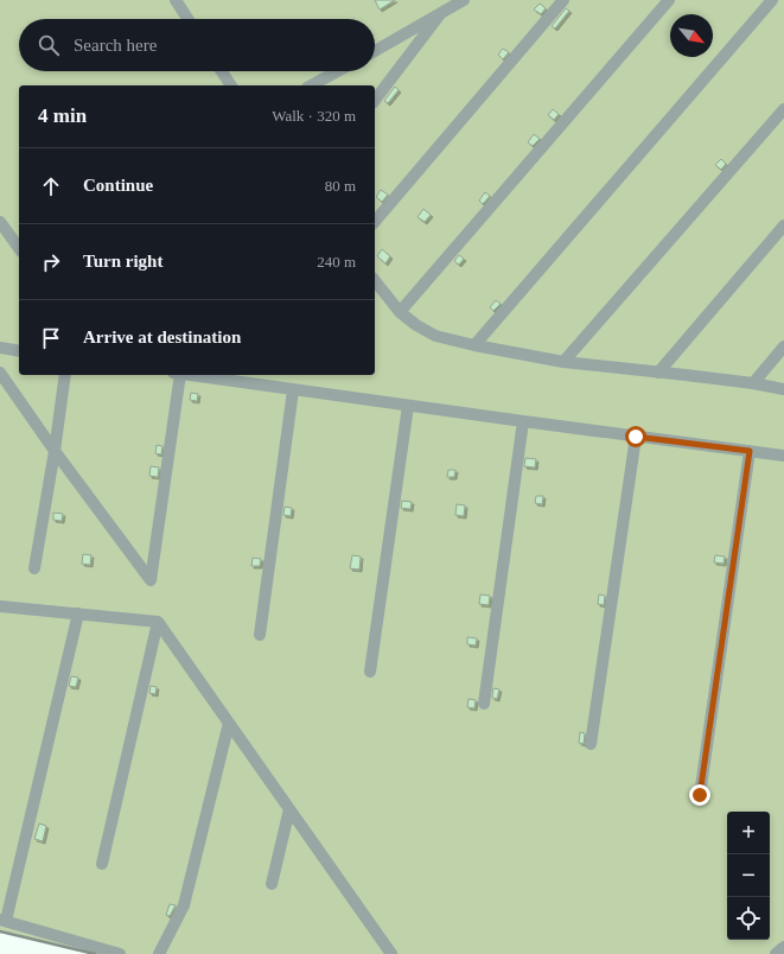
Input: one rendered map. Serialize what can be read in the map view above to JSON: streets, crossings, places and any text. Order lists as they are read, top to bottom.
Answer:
{
  "north": "bottom right",
  "page": {
    "search": "Search here",
    "heading": ["4 min", "Walk · 320 m"],
    "list": [
      ["Continue", "80 m"],
      ["Turn right", "240 m"],
      "Arrive at destination"
    ],
    "map_buttons": ["+", "−"]
  }
}
